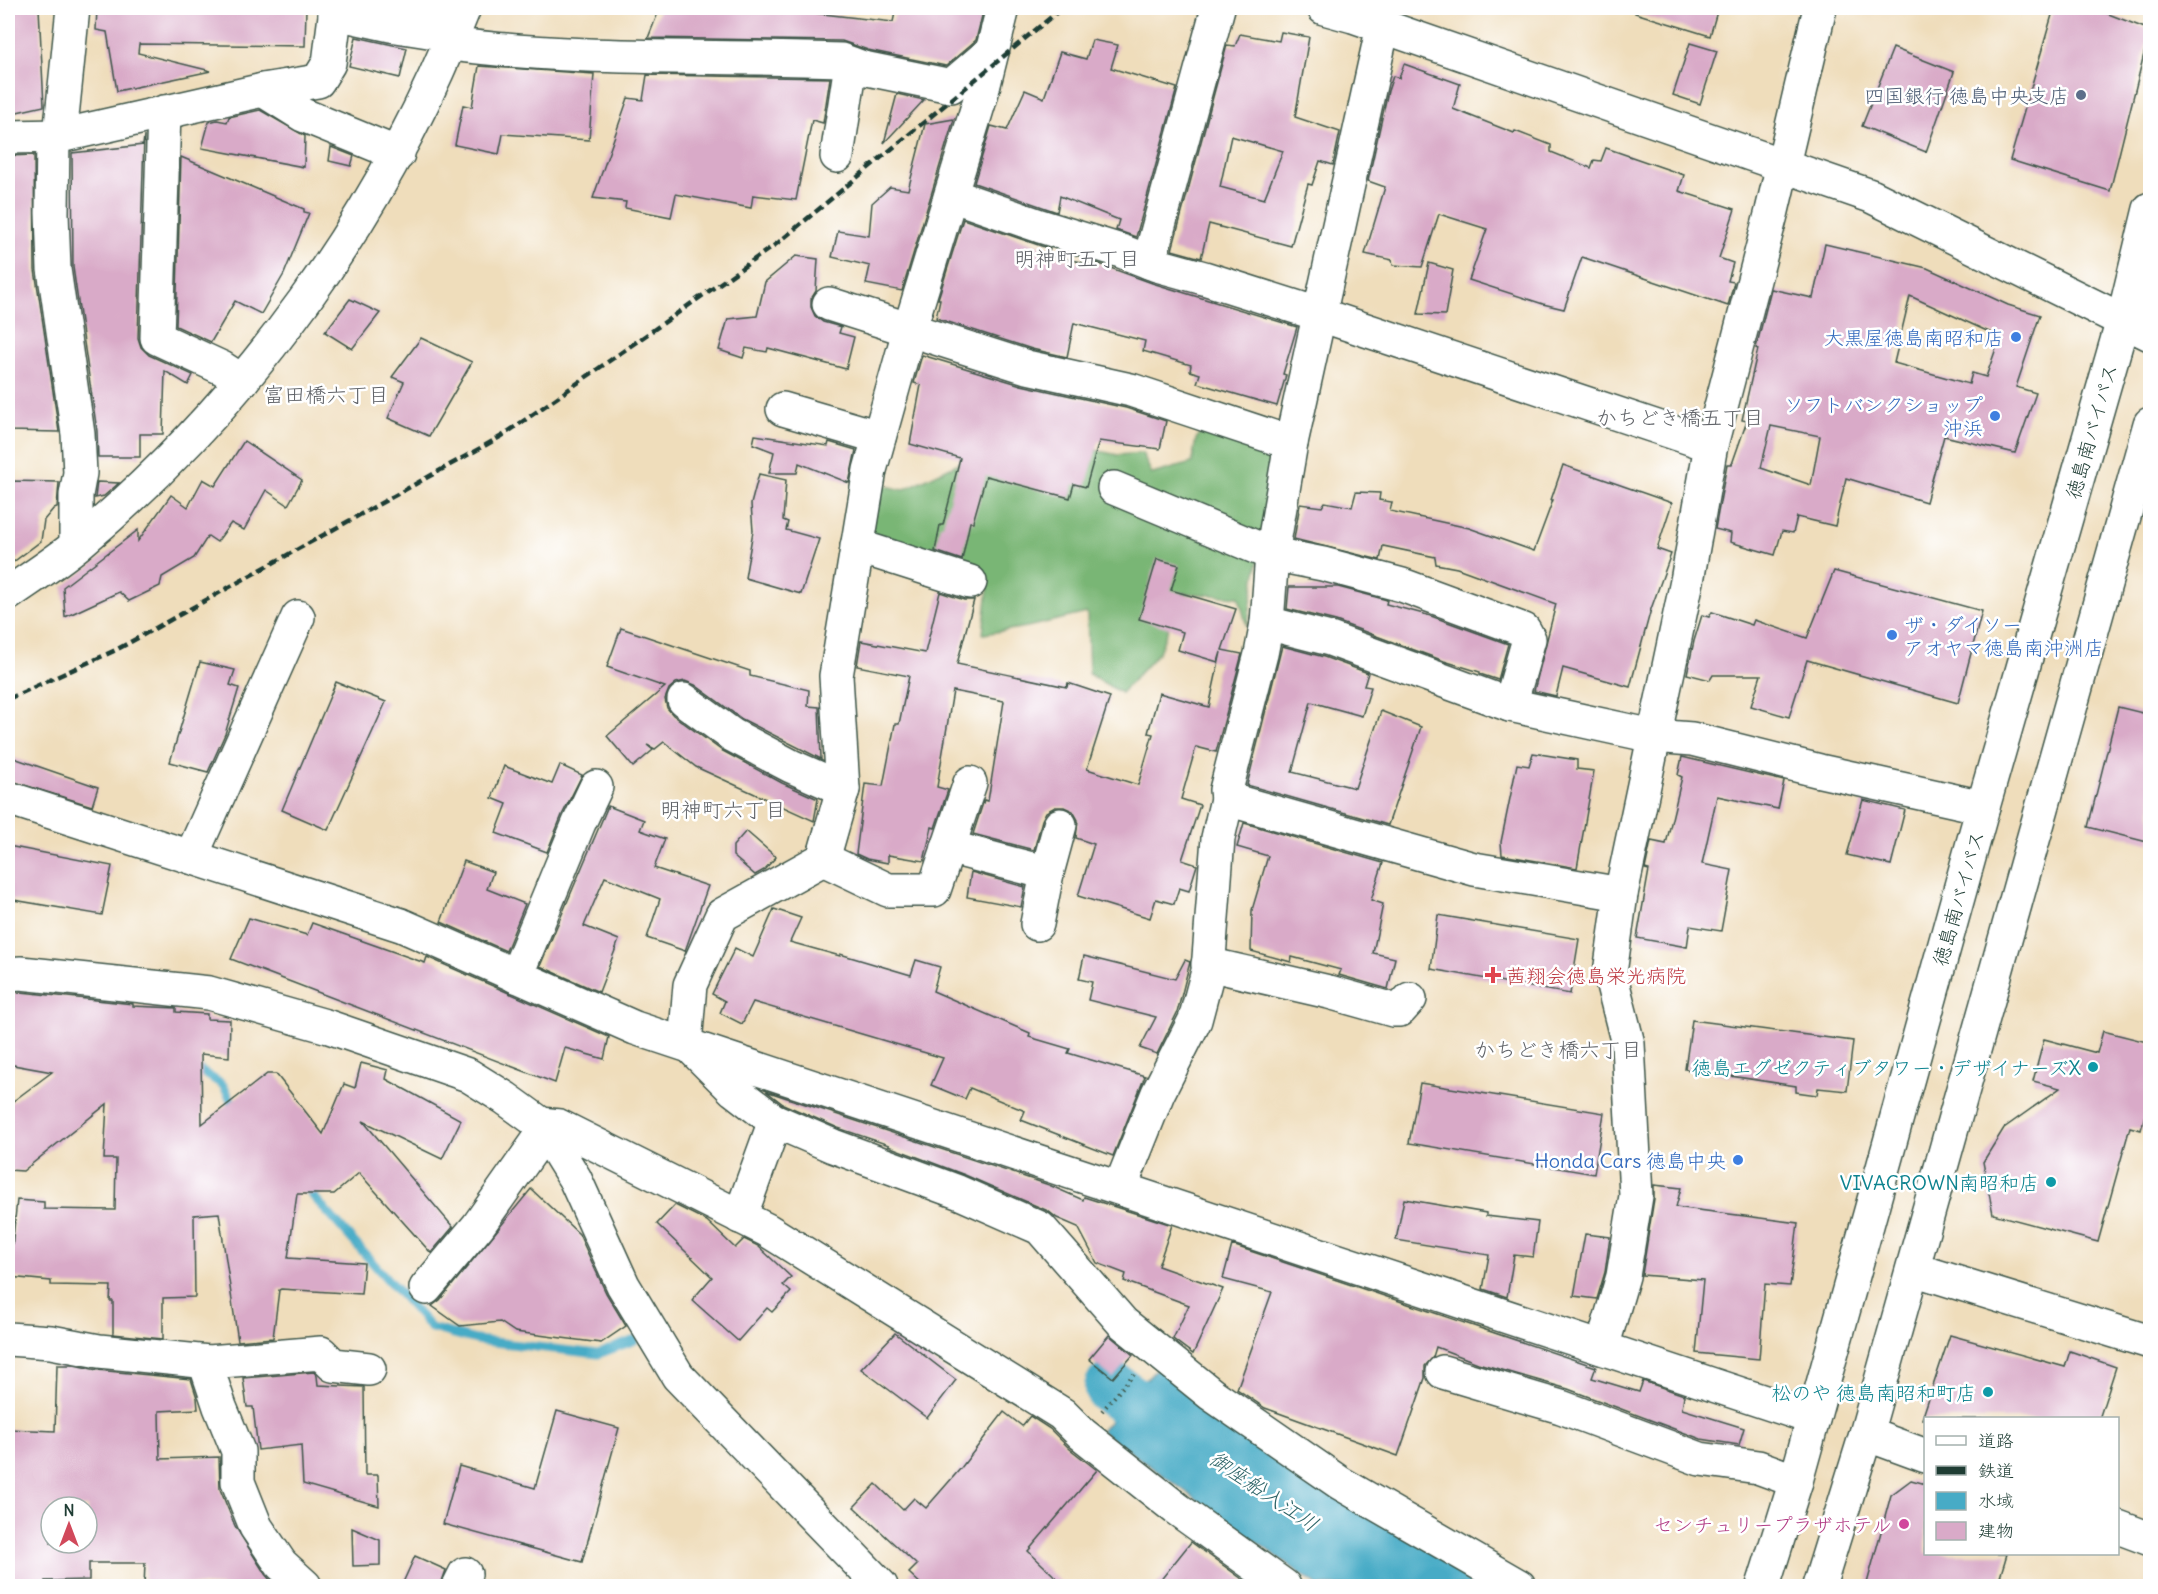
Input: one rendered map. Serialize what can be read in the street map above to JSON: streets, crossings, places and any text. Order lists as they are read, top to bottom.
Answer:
{
  "streets": {
    "main road": ["徳島南バイパス"]
  },
  "districts": [
    "明神町五丁目",
    "富田橋六丁目",
    "かちどき橋五丁目",
    "明神町六丁目",
    "かちどき橋六丁目"
  ],
  "water": ["御座船入江川"],
  "places": {
    "other": [
      "四国銀行 徳島中央支店",
      "大黒屋徳島南昭和店",
      "ソフトバンクショップ 沖浜",
      "ザ・ダイソー アオヤマ徳島南沖洲店",
      "徳島エグゼクティブタワー・デザイナーズX",
      "Honda Cars 徳島中央",
      "VIVACROWN南昭和店",
      "松のや 徳島南昭和町店",
      "センチュリープラザホテル"
    ],
    "health": ["茜翔会徳島栄光病院"]
  },
  "legend": [
    "道路",
    "鉄道",
    "水域",
    "建物"
  ],
  "north": "top"
}
